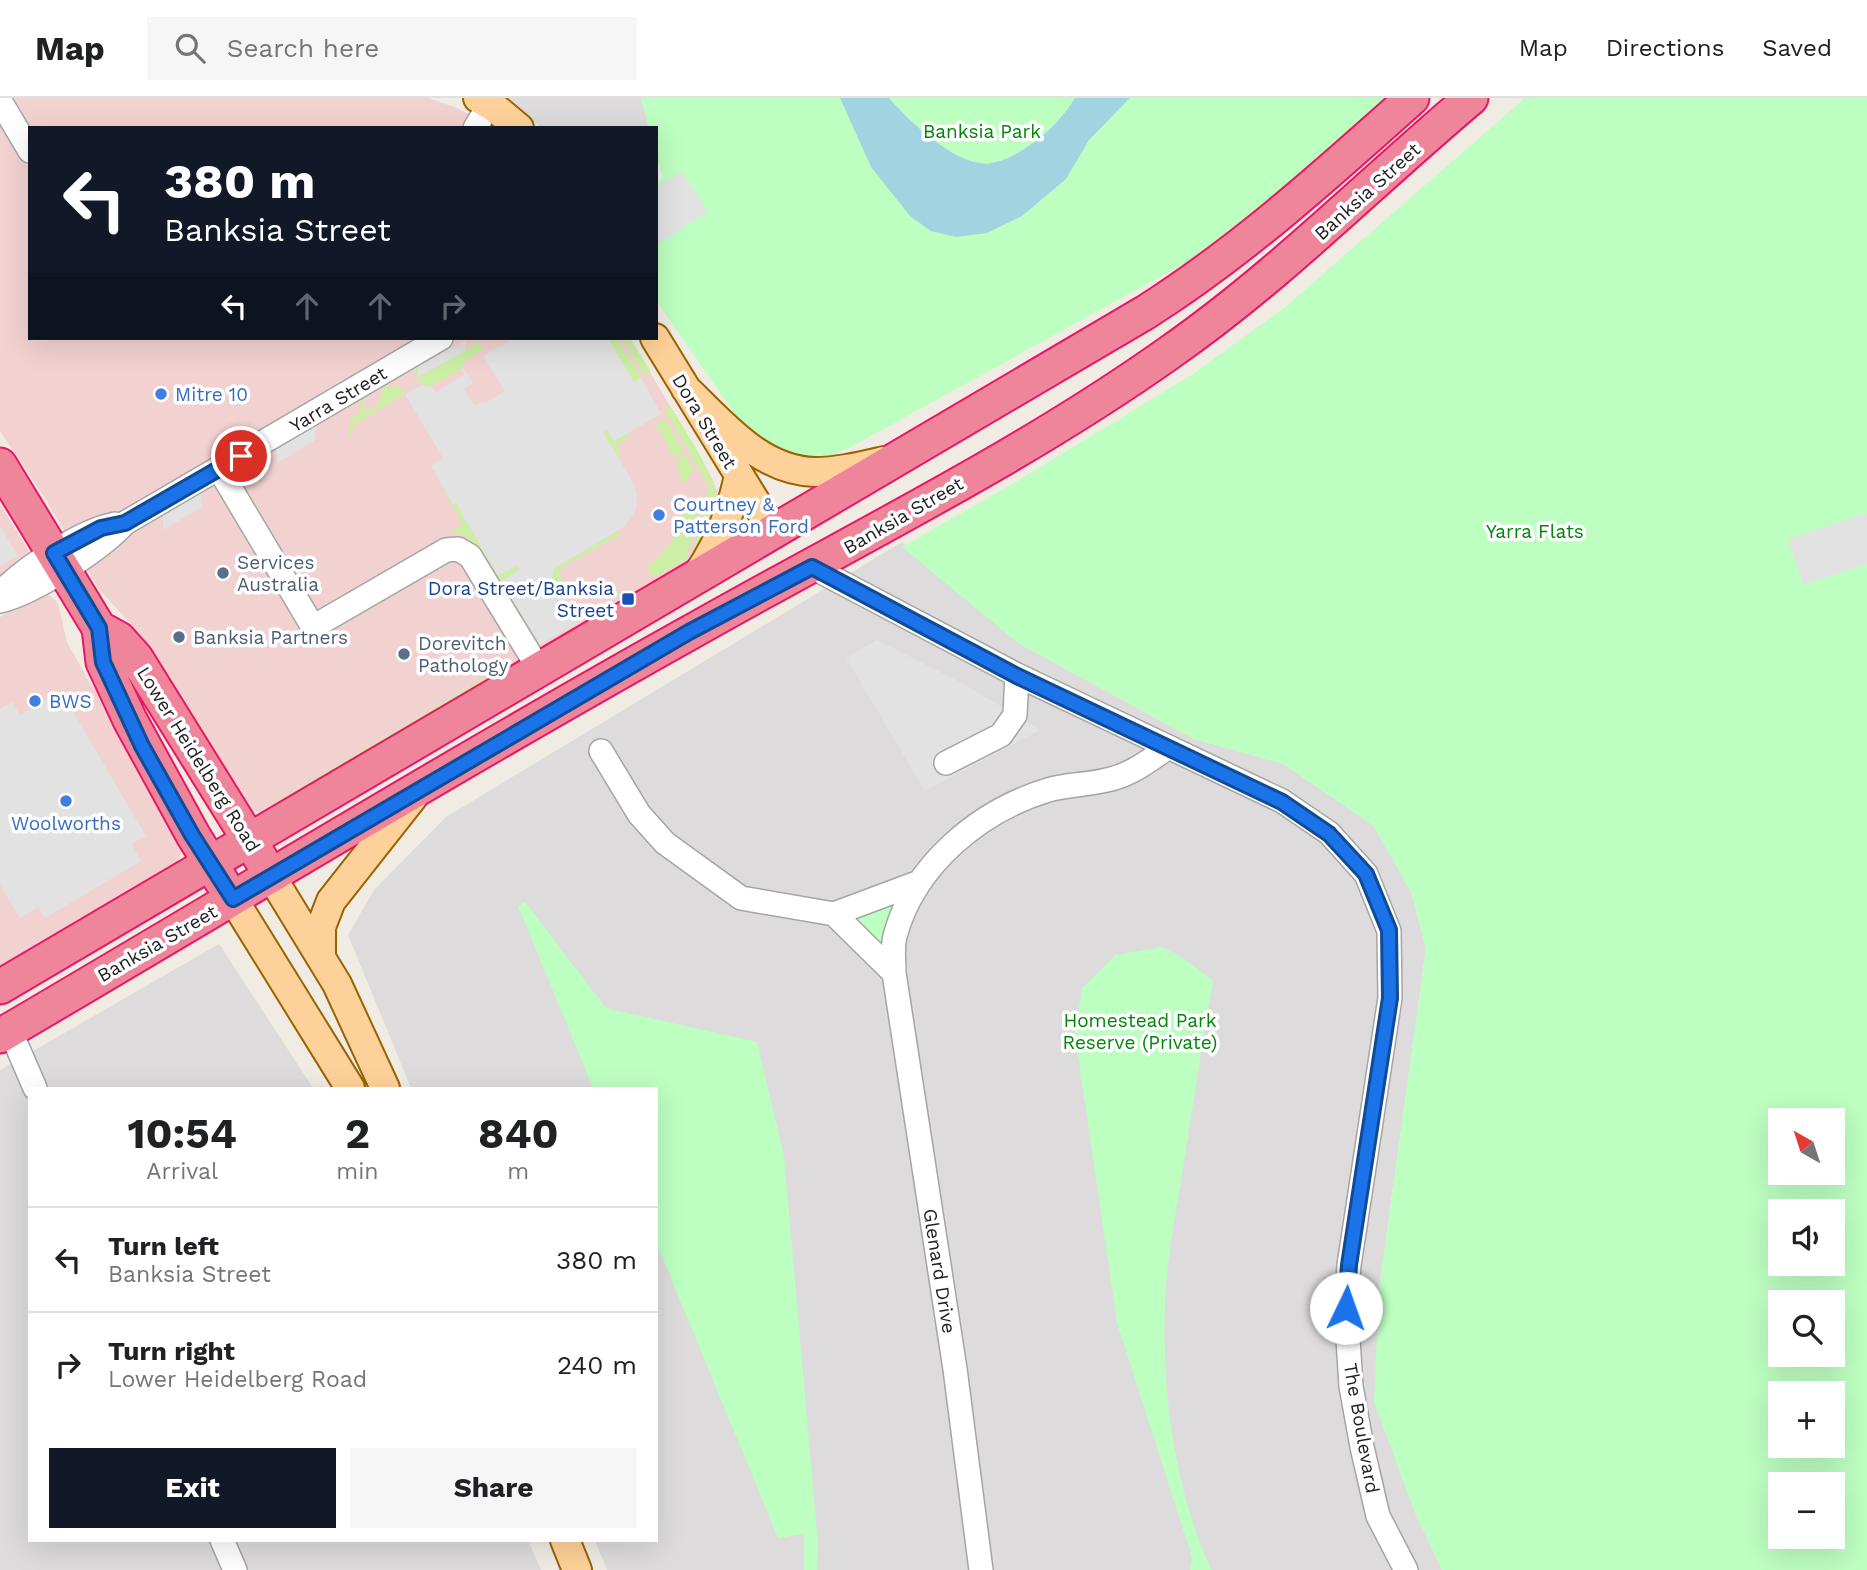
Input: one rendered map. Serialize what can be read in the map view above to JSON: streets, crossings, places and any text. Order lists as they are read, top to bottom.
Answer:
{
  "streets": {
    "highway": ["Banksia Street", "Dora Street", "Lower Heidelberg Road"],
    "street": ["Yarra Street", "Glenard Drive", "The Boulevard"]
  },
  "crossings": [
    ["Banksia Street", "Dora Street"],
    ["Banksia Street", "Lower Heidelberg Road"],
    ["Banksia Street", "The Boulevard"],
    ["Yarra Street", "Lower Heidelberg Road"],
    ["Dora Street", "The Boulevard"],
    ["Glenard Drive", "The Boulevard"]
  ],
  "parks": ["Banksia Park", "Yarra Flats", "Homestead Park Reserve (Private)"],
  "places": {
    "other": [
      "Mitre 10",
      "Courtney & Patterson Ford",
      "Services Australia",
      "Banksia Partners",
      "Dorevitch Pathology",
      "BWS",
      "Woolworths"
    ],
    "transit": ["Dora Street/Banksia Street"]
  },
  "north": "top left",
  "page": {
    "header": "Map",
    "search": "Search here",
    "nav": ["Map", "Directions", "Saved"],
    "turn": ["380 m", "Banksia Street"],
    "eta": [
      "10:54",
      "Arrival",
      "2",
      "min",
      "840",
      "m"
    ],
    "map_buttons": ["+", "−"],
    "list": [
      {
        "name": "Turn left",
        "note": "Banksia Street",
        "value": "380 m"
      },
      {
        "name": "Turn right",
        "note": "Lower Heidelberg Road",
        "value": "240 m"
      }
    ],
    "buttons": ["Exit", "Share"]
  }
}
